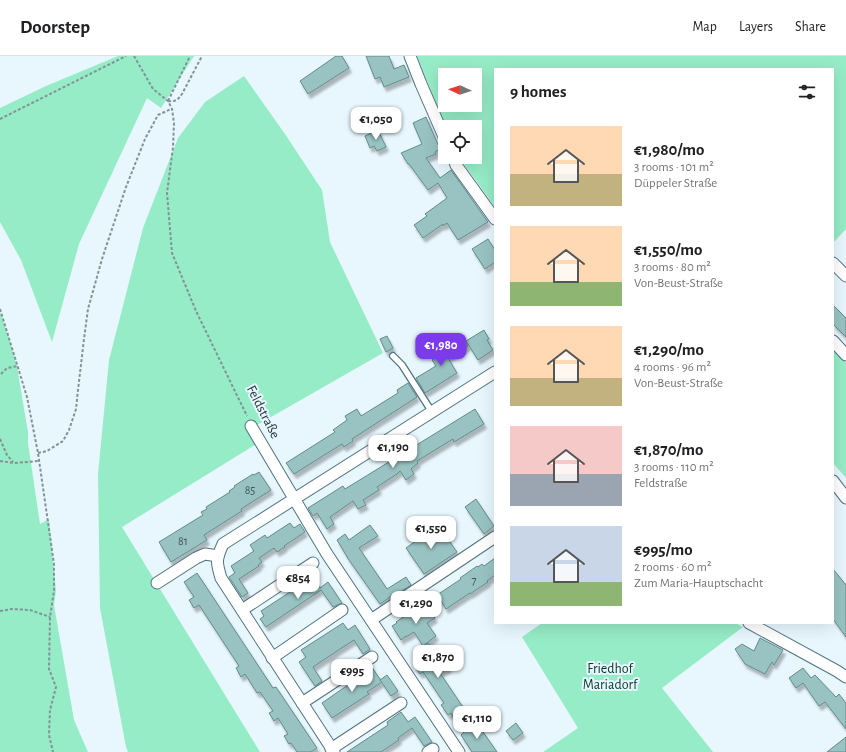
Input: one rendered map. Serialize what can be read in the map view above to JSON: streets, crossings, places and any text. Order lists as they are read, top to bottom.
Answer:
{
  "streets": {
    "street": ["Feldstraße"]
  },
  "parks": ["Friedhof Mariadorf"],
  "house_numbers": ["85", "81", "7"],
  "north": "left",
  "page": {
    "header": "Doorstep",
    "nav": ["Map", "Layers", "Share"],
    "heading": "9 homes",
    "price": [
      "€1,050",
      "€1,980",
      "€1,190",
      "€1,550",
      "€854",
      "€1,290",
      "€1,870",
      "€995",
      "€1,110"
    ],
    "list": [
      {
        "name": "€1,980/mo",
        "note": "3 rooms · 101 m² · Düppeler Straße"
      },
      {
        "name": "€1,550/mo",
        "note": "3 rooms · 80 m² · Von-Beust-Straße"
      },
      {
        "name": "€1,290/mo",
        "note": "4 rooms · 96 m² · Von-Beust-Straße"
      },
      {
        "name": "€1,870/mo",
        "note": "3 rooms · 110 m² · Feldstraße"
      },
      {
        "name": "€995/mo",
        "note": "2 rooms · 60 m² · Zum Maria-Hauptschacht"
      }
    ]
  }
}
